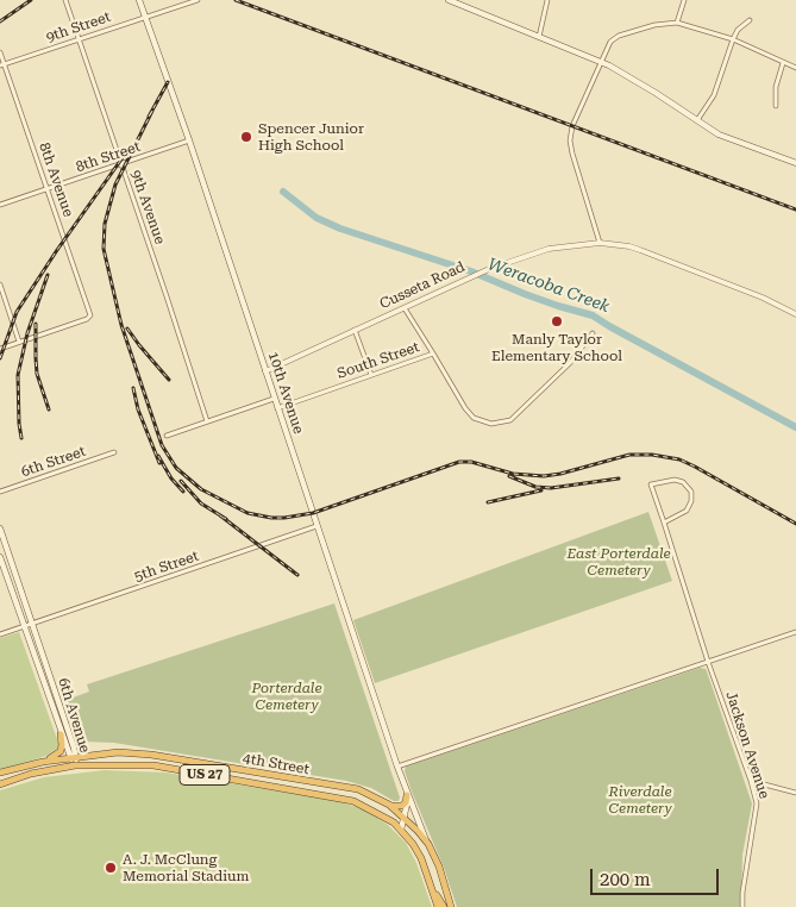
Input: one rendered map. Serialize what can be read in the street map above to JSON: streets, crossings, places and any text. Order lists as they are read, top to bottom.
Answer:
{
  "streets": {
    "highway": ["4th Street", "US 27"],
    "main road": ["10th Avenue", "6th Avenue"],
    "street": [
      "9th Street",
      "8th Street",
      "8th Avenue",
      "9th Avenue",
      "Cusseta Road",
      "South Street",
      "6th Street",
      "5th Street",
      "Jackson Avenue"
    ]
  },
  "crossings": [
    ["9th Street", "8th Avenue"],
    ["9th Street", "9th Avenue"],
    ["9th Street", "10th Avenue"],
    ["8th Street", "8th Avenue"],
    ["8th Street", "9th Avenue"],
    ["8th Street", "10th Avenue"],
    ["Cusseta Road", "10th Avenue"],
    ["South Street", "10th Avenue"],
    ["10th Avenue", "5th Street"],
    ["10th Avenue", "4th Street"],
    ["5th Street", "6th Avenue"],
    ["6th Avenue", "4th Street"]
  ],
  "water": ["Weracoba Creek"],
  "parks": ["East Porterdale Cemetery", "Porterdale Cemetery", "Riverdale Cemetery"],
  "places": ["Spencer Junior High School", "Manly Taylor Elementary School", "A. J. McClung Memorial Stadium"],
  "scale_bar": "200 m"
}
